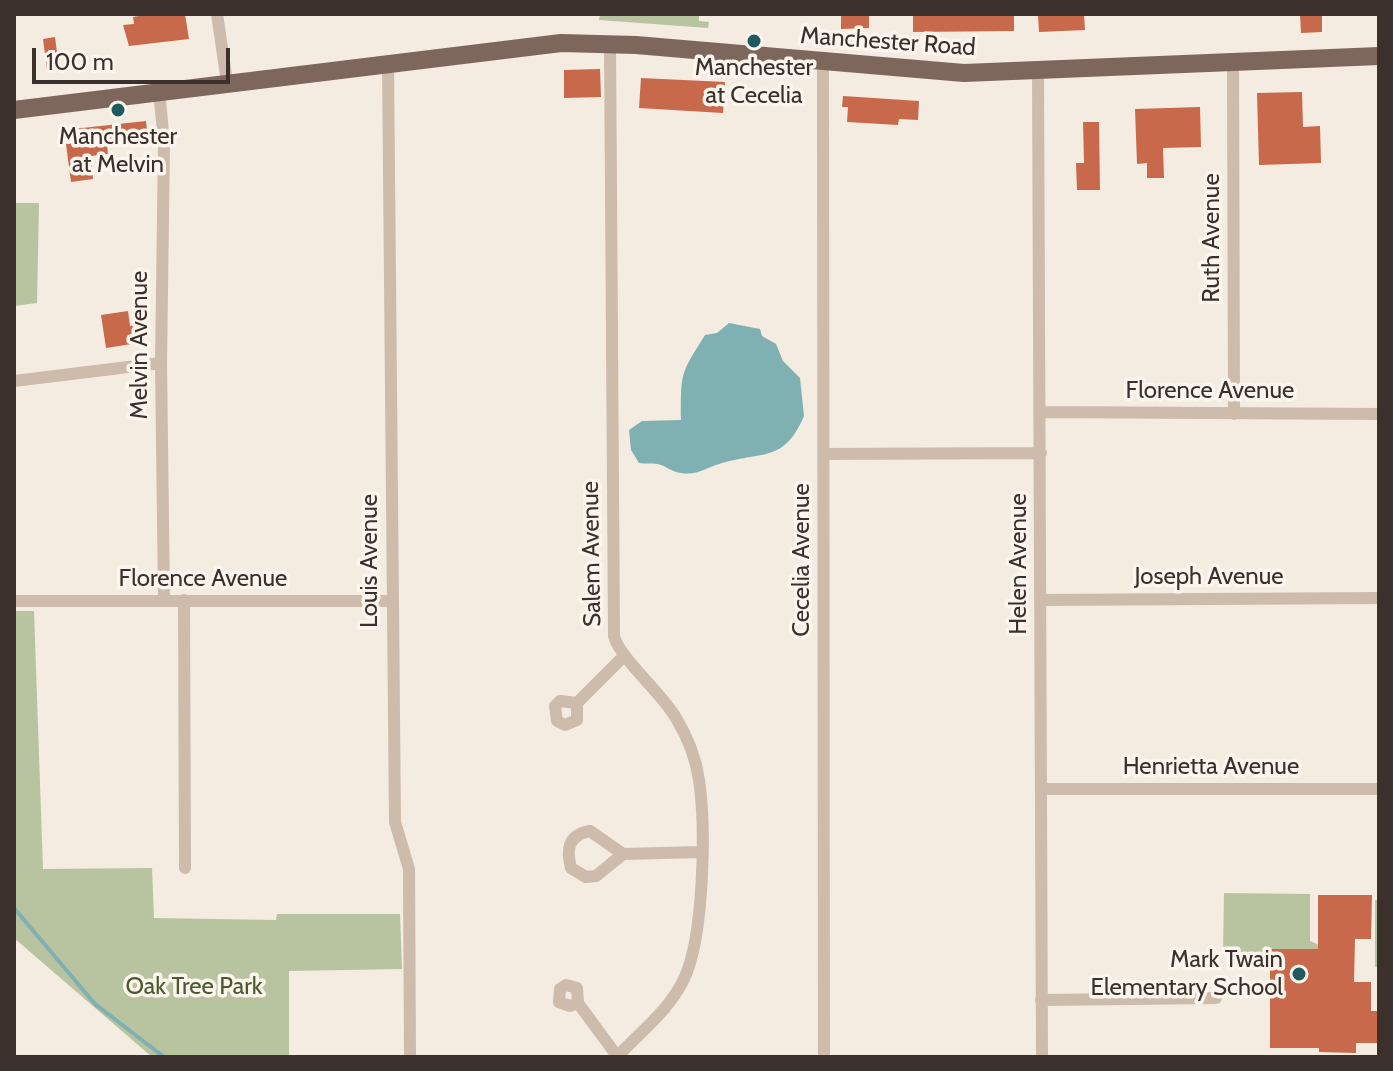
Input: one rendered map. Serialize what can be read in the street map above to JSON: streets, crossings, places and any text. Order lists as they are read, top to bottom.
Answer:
{
  "streets": {
    "main road": ["Manchester Road"],
    "street": [
      "Ruth Avenue",
      "Melvin Avenue",
      "Florence Avenue",
      "Salem Avenue",
      "Cecelia Avenue",
      "Louis Avenue",
      "Helen Avenue",
      "Joseph Avenue",
      "Henrietta Avenue"
    ]
  },
  "crossings": [
    ["Manchester Road", "Ruth Avenue"],
    ["Manchester Road", "Melvin Avenue"],
    ["Manchester Road", "Salem Avenue"],
    ["Manchester Road", "Cecelia Avenue"],
    ["Manchester Road", "Louis Avenue"],
    ["Manchester Road", "Helen Avenue"],
    ["Ruth Avenue", "Florence Avenue"],
    ["Melvin Avenue", "Florence Avenue"],
    ["Florence Avenue", "Louis Avenue"],
    ["Florence Avenue", "Helen Avenue"],
    ["Helen Avenue", "Joseph Avenue"],
    ["Helen Avenue", "Henrietta Avenue"]
  ],
  "parks": ["Oak Tree Park"],
  "places": ["Manchester at Cecelia", "Manchester at Melvin", "Mark Twain Elementary School"],
  "scale_bar": "100 m"
}
